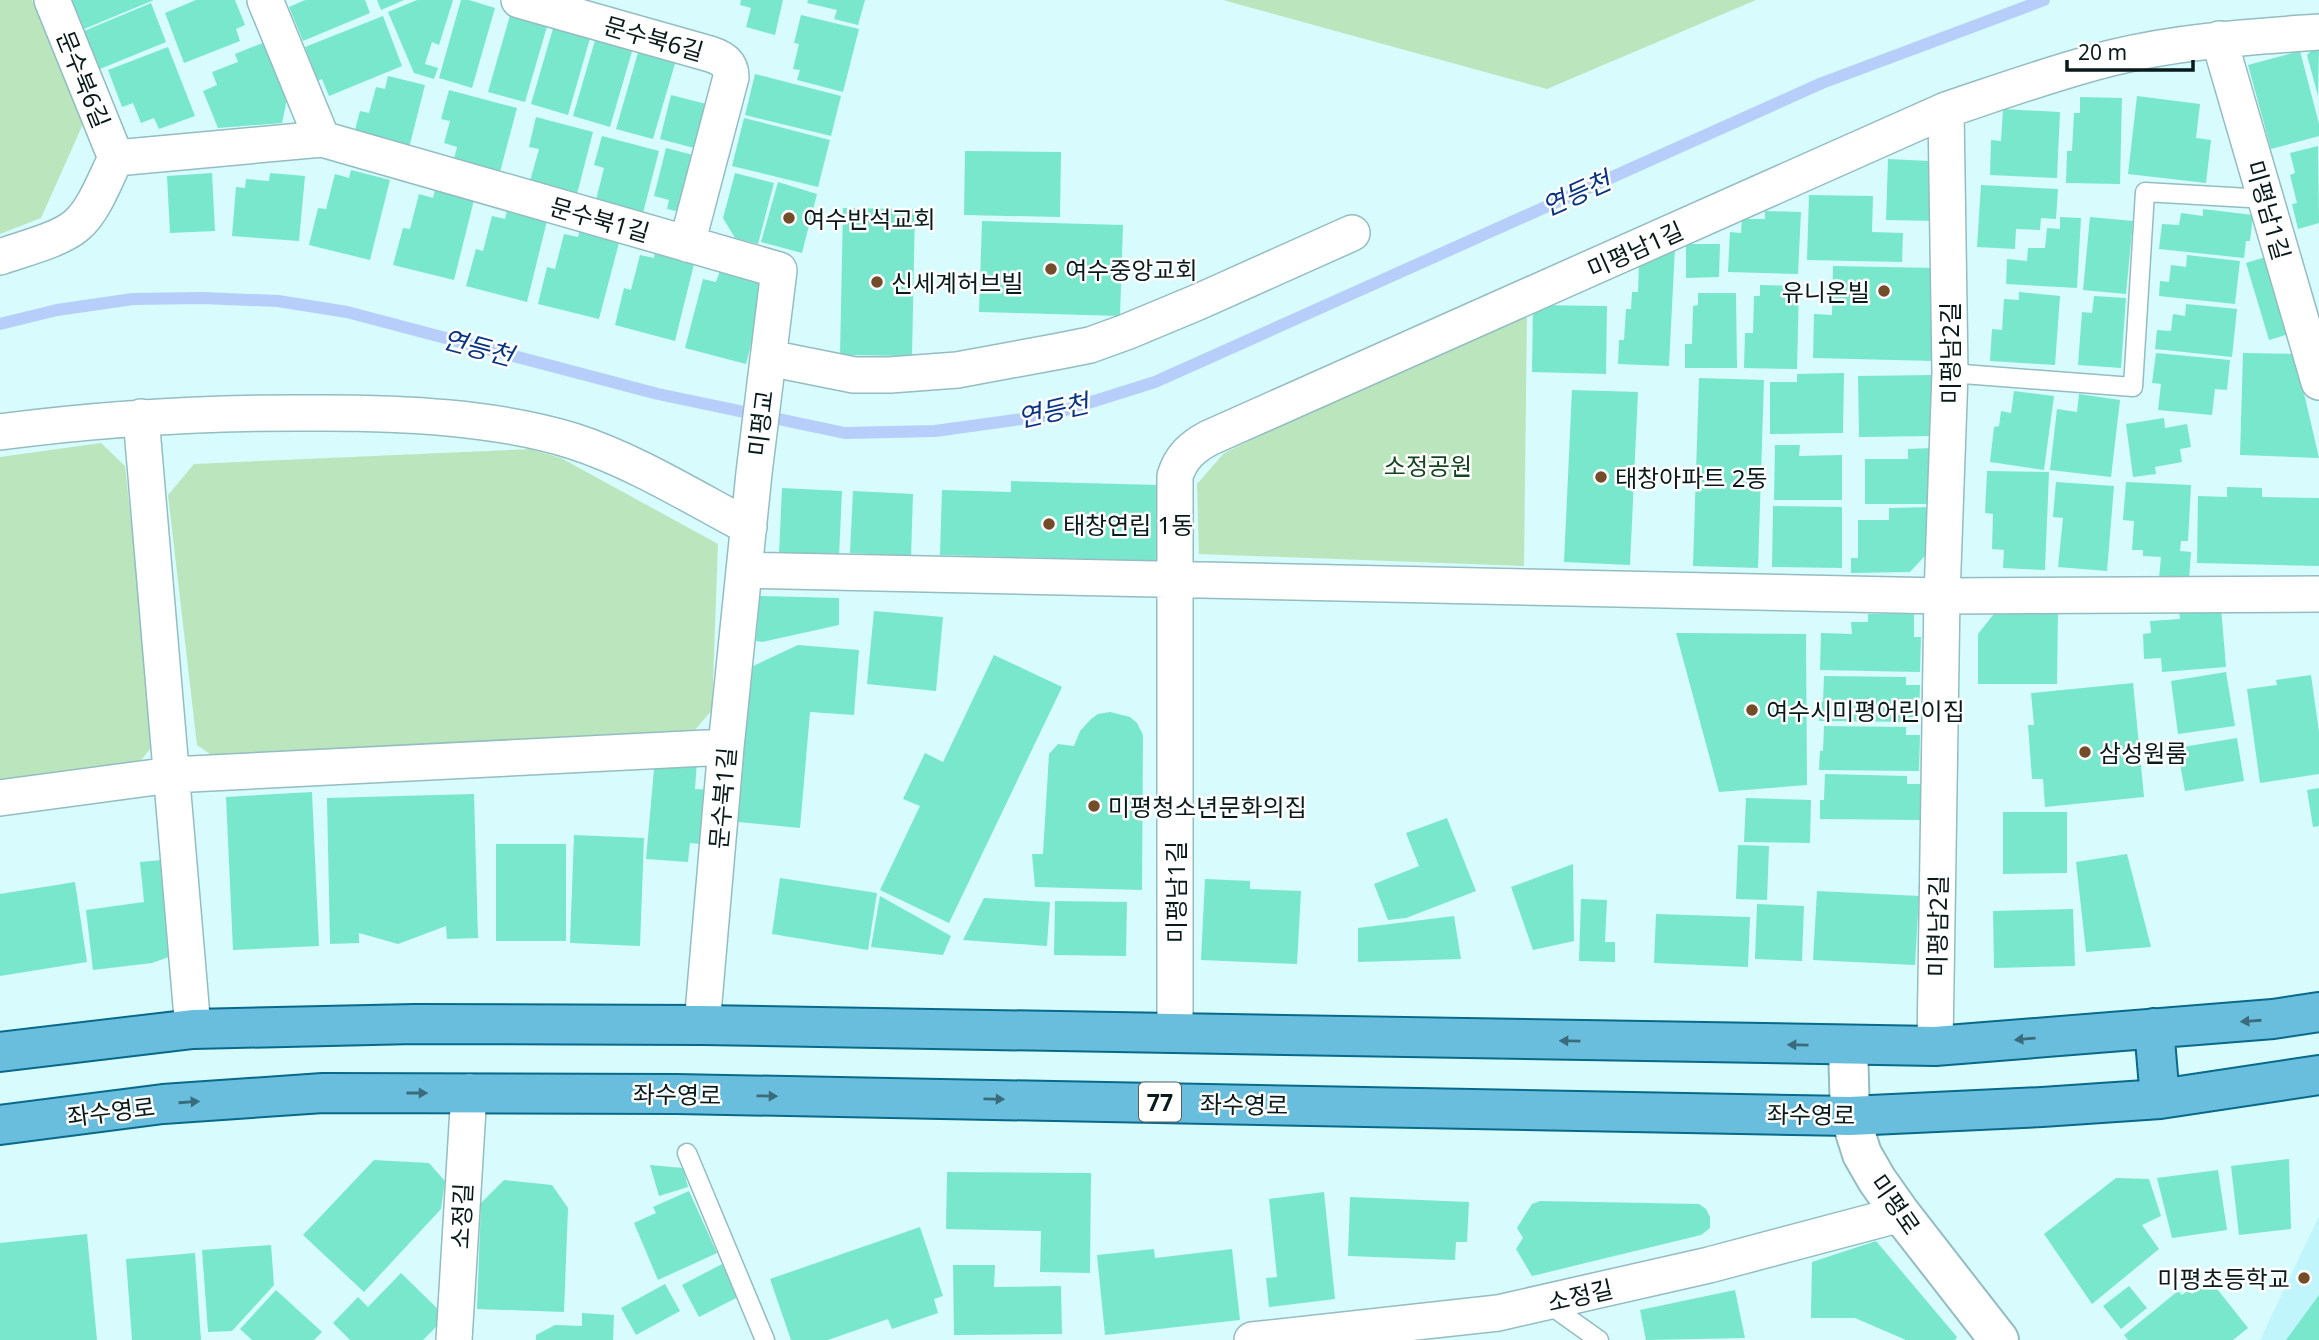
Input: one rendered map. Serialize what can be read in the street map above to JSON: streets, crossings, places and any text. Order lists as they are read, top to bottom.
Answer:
{
  "streets": {
    "main road": ["좌수영로", "77"],
    "street": [
      "문수북6길",
      "미평남1길",
      "문수북1길",
      "미평남2길",
      "미평교",
      "미평로",
      "소정길"
    ]
  },
  "crossings": [
    ["문수북6길", "문수북1길"],
    ["미평남1길", "미평남2길"],
    ["문수북1길", "미평교"],
    ["좌수영로", "미평로"],
    ["좌수영로", "소정길"],
    ["미평로", "소정길"]
  ],
  "water": ["연등천"],
  "parks": ["소정공원"],
  "places": [
    "여수반석교회",
    "여수중앙교회",
    "신세계허브빌",
    "유니온빌",
    "태창아파트 2동",
    "태창연립 1동",
    "여수시미평어린이집",
    "삼성원룸",
    "미평청소년문화의집",
    "미평초등학교"
  ],
  "scale_bar": "20 m"
}
